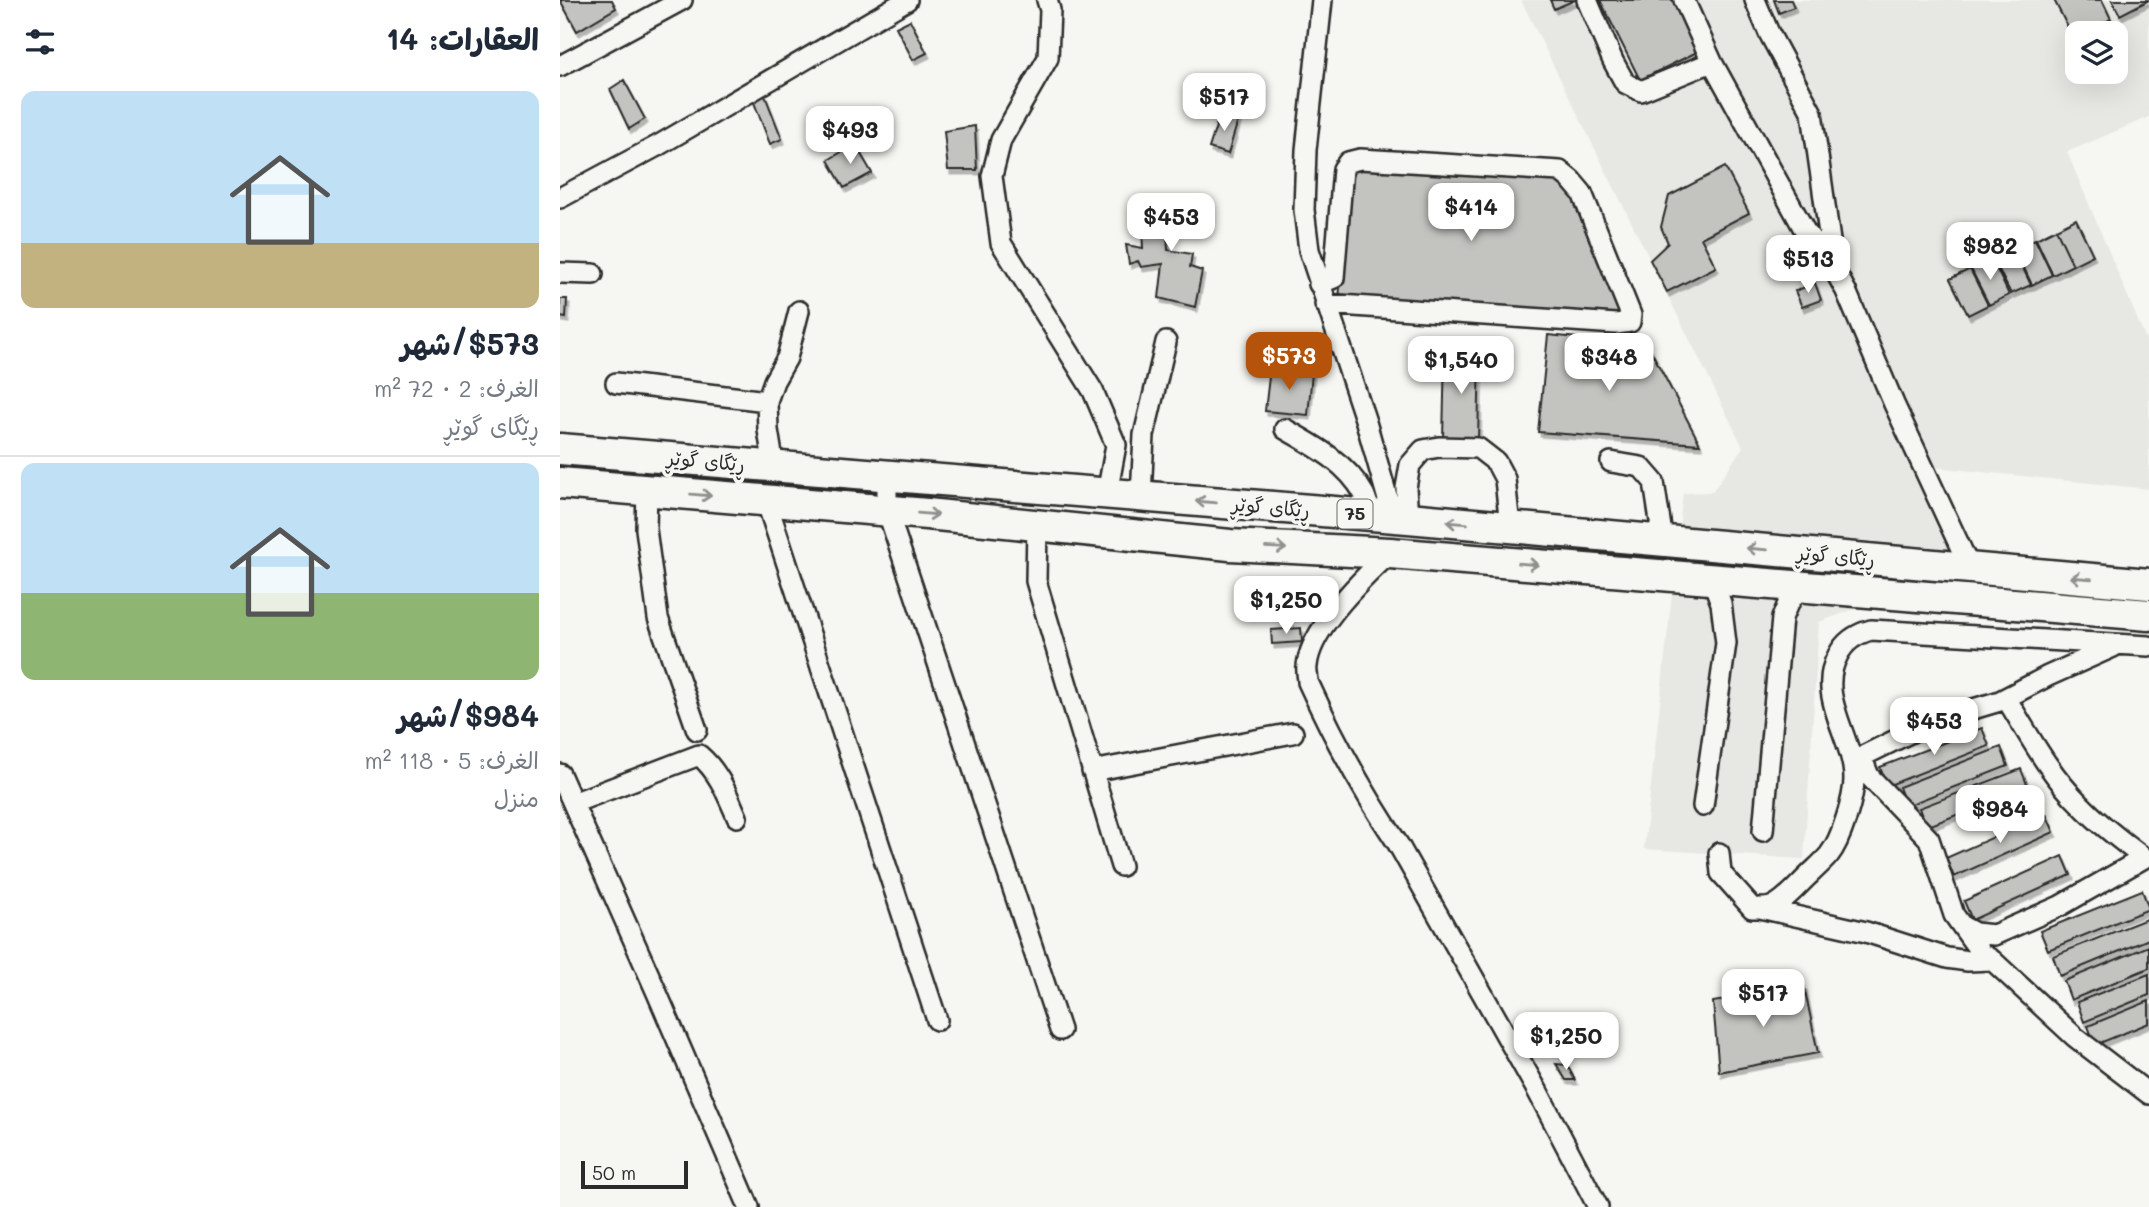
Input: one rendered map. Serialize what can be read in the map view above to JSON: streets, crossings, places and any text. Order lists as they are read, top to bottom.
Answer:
{
  "streets": {
    "highway": ["ڕێگای گوێڕ", "75"]
  },
  "scale_bar": "50 m",
  "page": {
    "heading": "العقارات: 14",
    "price": [
      "$517",
      "$493",
      "$414",
      "$453",
      "$982",
      "$513",
      "$573",
      "$348",
      "$1,540",
      "$1,250",
      "$453",
      "$984",
      "$517",
      "$1,250"
    ],
    "list": [
      {
        "name": "$573/شهر",
        "note": "الغرف: 2 · 72 m² · ڕێگای گوێڕ"
      },
      {
        "name": "$984/شهر",
        "note": "الغرف: 5 · 118 m² · منزل"
      }
    ],
    "scale": "50 m"
  }
}
